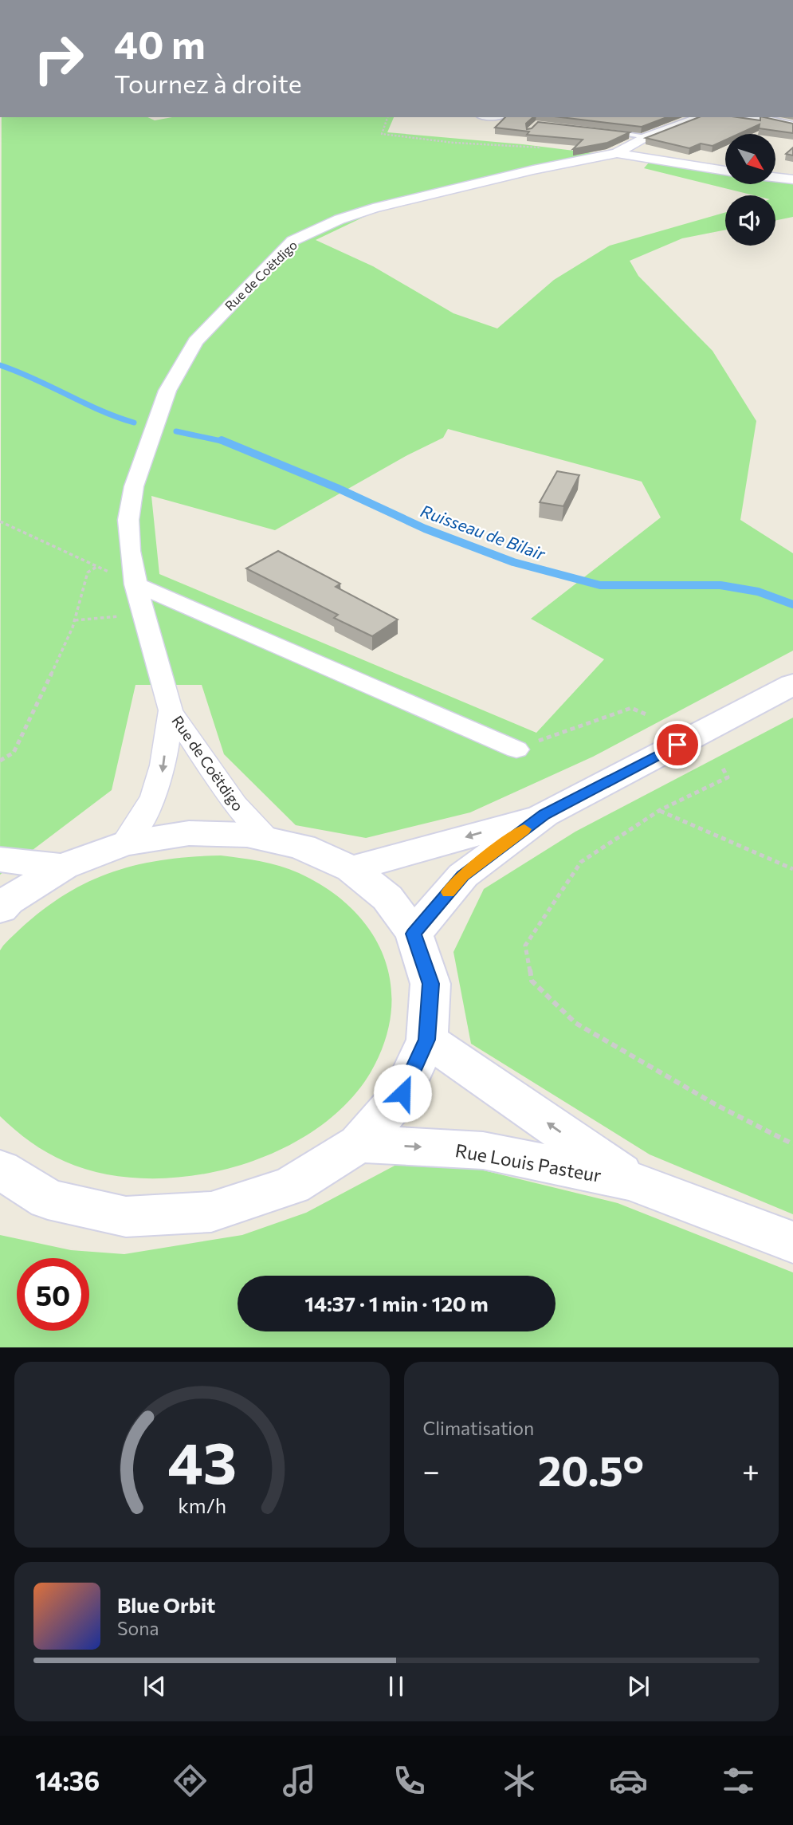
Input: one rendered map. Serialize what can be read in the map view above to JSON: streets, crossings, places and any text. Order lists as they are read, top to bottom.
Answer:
{
  "streets": {
    "main road": ["Rue Louis Pasteur"],
    "street": ["Rue de Coëtdigo"]
  },
  "water": ["Ruisseau de Bilair"],
  "north": "bottom right",
  "page": {
    "turn": ["40 m", "Tournez à droite"],
    "limit": "50",
    "trip": "14:37 · 1 min · 120 m",
    "tile": "Climatisation",
    "heat": ["−", "20.5°", "+"],
    "song": ["Blue Orbit", "Sona"],
    "tabs": "14:36",
    "gauge": ["43", "km/h"]
  }
}
